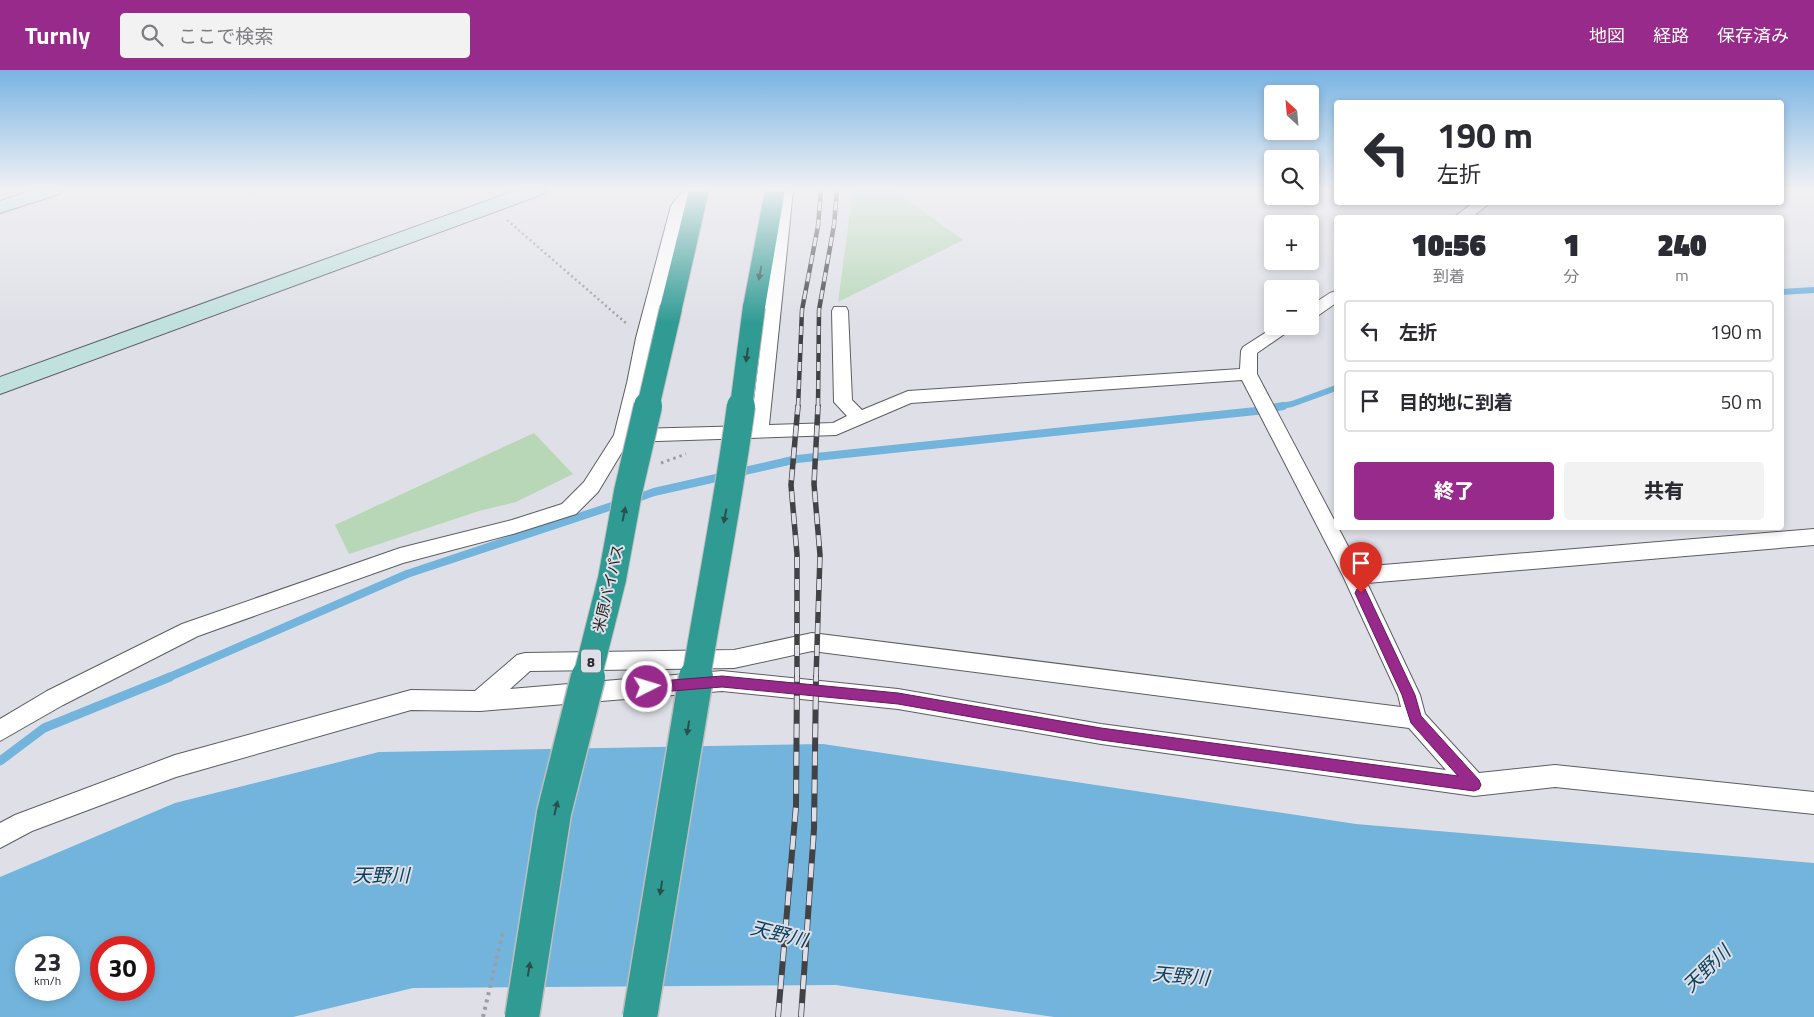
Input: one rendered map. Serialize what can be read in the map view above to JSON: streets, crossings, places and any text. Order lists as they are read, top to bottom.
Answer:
{
  "streets": {
    "highway": ["米原バイパス", "8"]
  },
  "water": ["天野川"],
  "north": "top left",
  "page": {
    "header": "Turnly",
    "search": "ここで検索",
    "nav": ["地図", "経路", "保存済み"],
    "map_buttons": ["+", "−"],
    "turn": ["190 m", "左折"],
    "eta": [
      "10:56",
      "到着",
      "1",
      "分",
      "240",
      "m"
    ],
    "list": [
      {
        "name": "左折",
        "value": "190 m"
      },
      {
        "name": "目的地に到着",
        "value": "50 m"
      }
    ],
    "buttons": ["終了", "共有"],
    "speed": "23 km/h",
    "limit": "30"
  }
}
